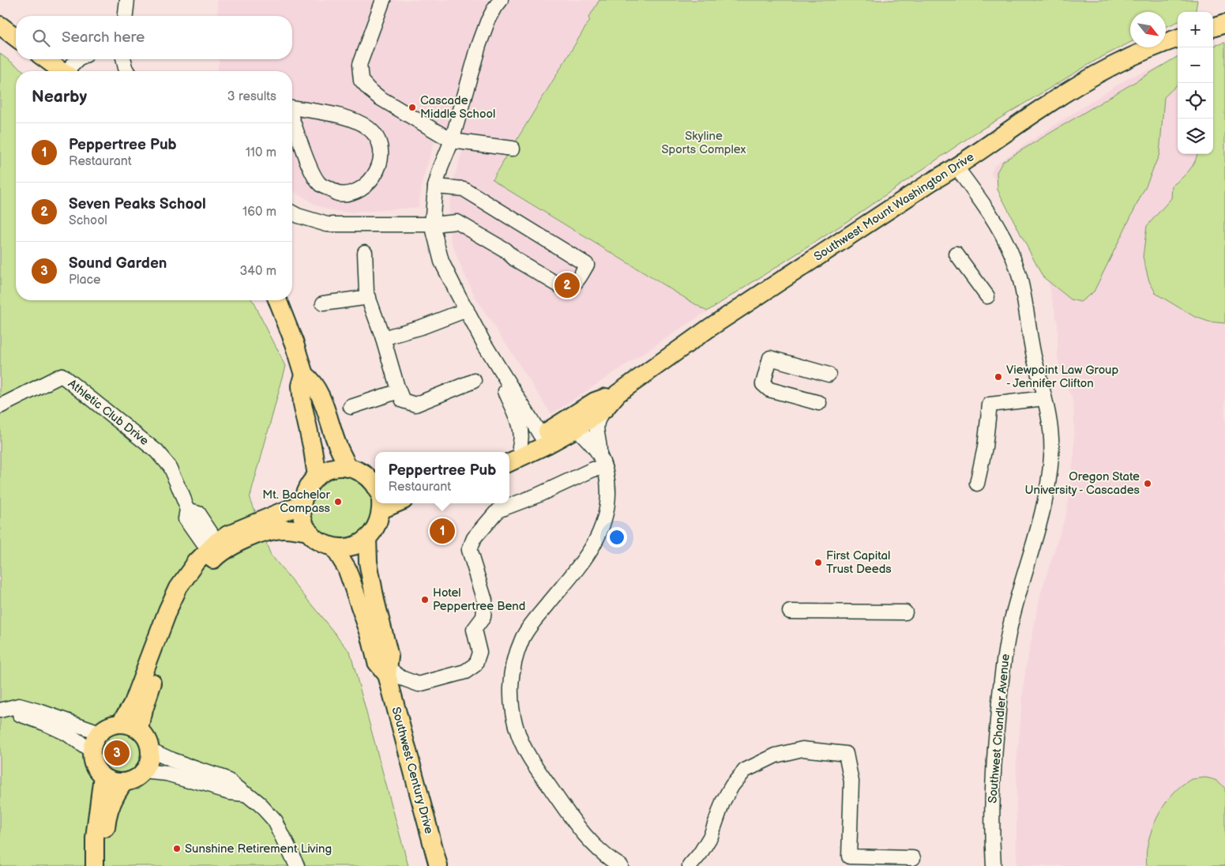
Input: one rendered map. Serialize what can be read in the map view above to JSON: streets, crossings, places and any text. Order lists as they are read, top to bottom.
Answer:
{
  "streets": {
    "main road": ["Southwest Mount Washington Drive", "Southwest Century Drive"],
    "street": ["Athletic Club Drive", "Southwest Chandler Avenue"]
  },
  "crossings": [
    ["Southwest Mount Washington Drive", "Southwest Chandler Avenue"]
  ],
  "parks": ["Skyline Sports Complex"],
  "places": [
    "Cascade Middle School",
    "Viewpoint Law Group - Jennifer Clifton",
    "Oregon State University - Cascades",
    "Mt. Bachelor Compass",
    "First Capital Trust Deeds",
    "Hotel Peppertree Bend",
    "Sunshine Retirement Living"
  ],
  "north": "bottom right",
  "page": {
    "map_buttons": ["+", "−"],
    "search": "Search here",
    "heading": ["Nearby", "3 results"],
    "list": [
      {
        "mark": "1",
        "name": "Peppertree Pub",
        "note": "Restaurant",
        "value": "110 m"
      },
      {
        "mark": "2",
        "name": "Seven Peaks School",
        "note": "School",
        "value": "160 m"
      },
      {
        "mark": "3",
        "name": "Sound Garden",
        "note": "Place",
        "value": "340 m"
      }
    ],
    "pins": ["2", "1", "3"],
    "popup": ["Peppertree Pub", "Restaurant"]
  }
}
